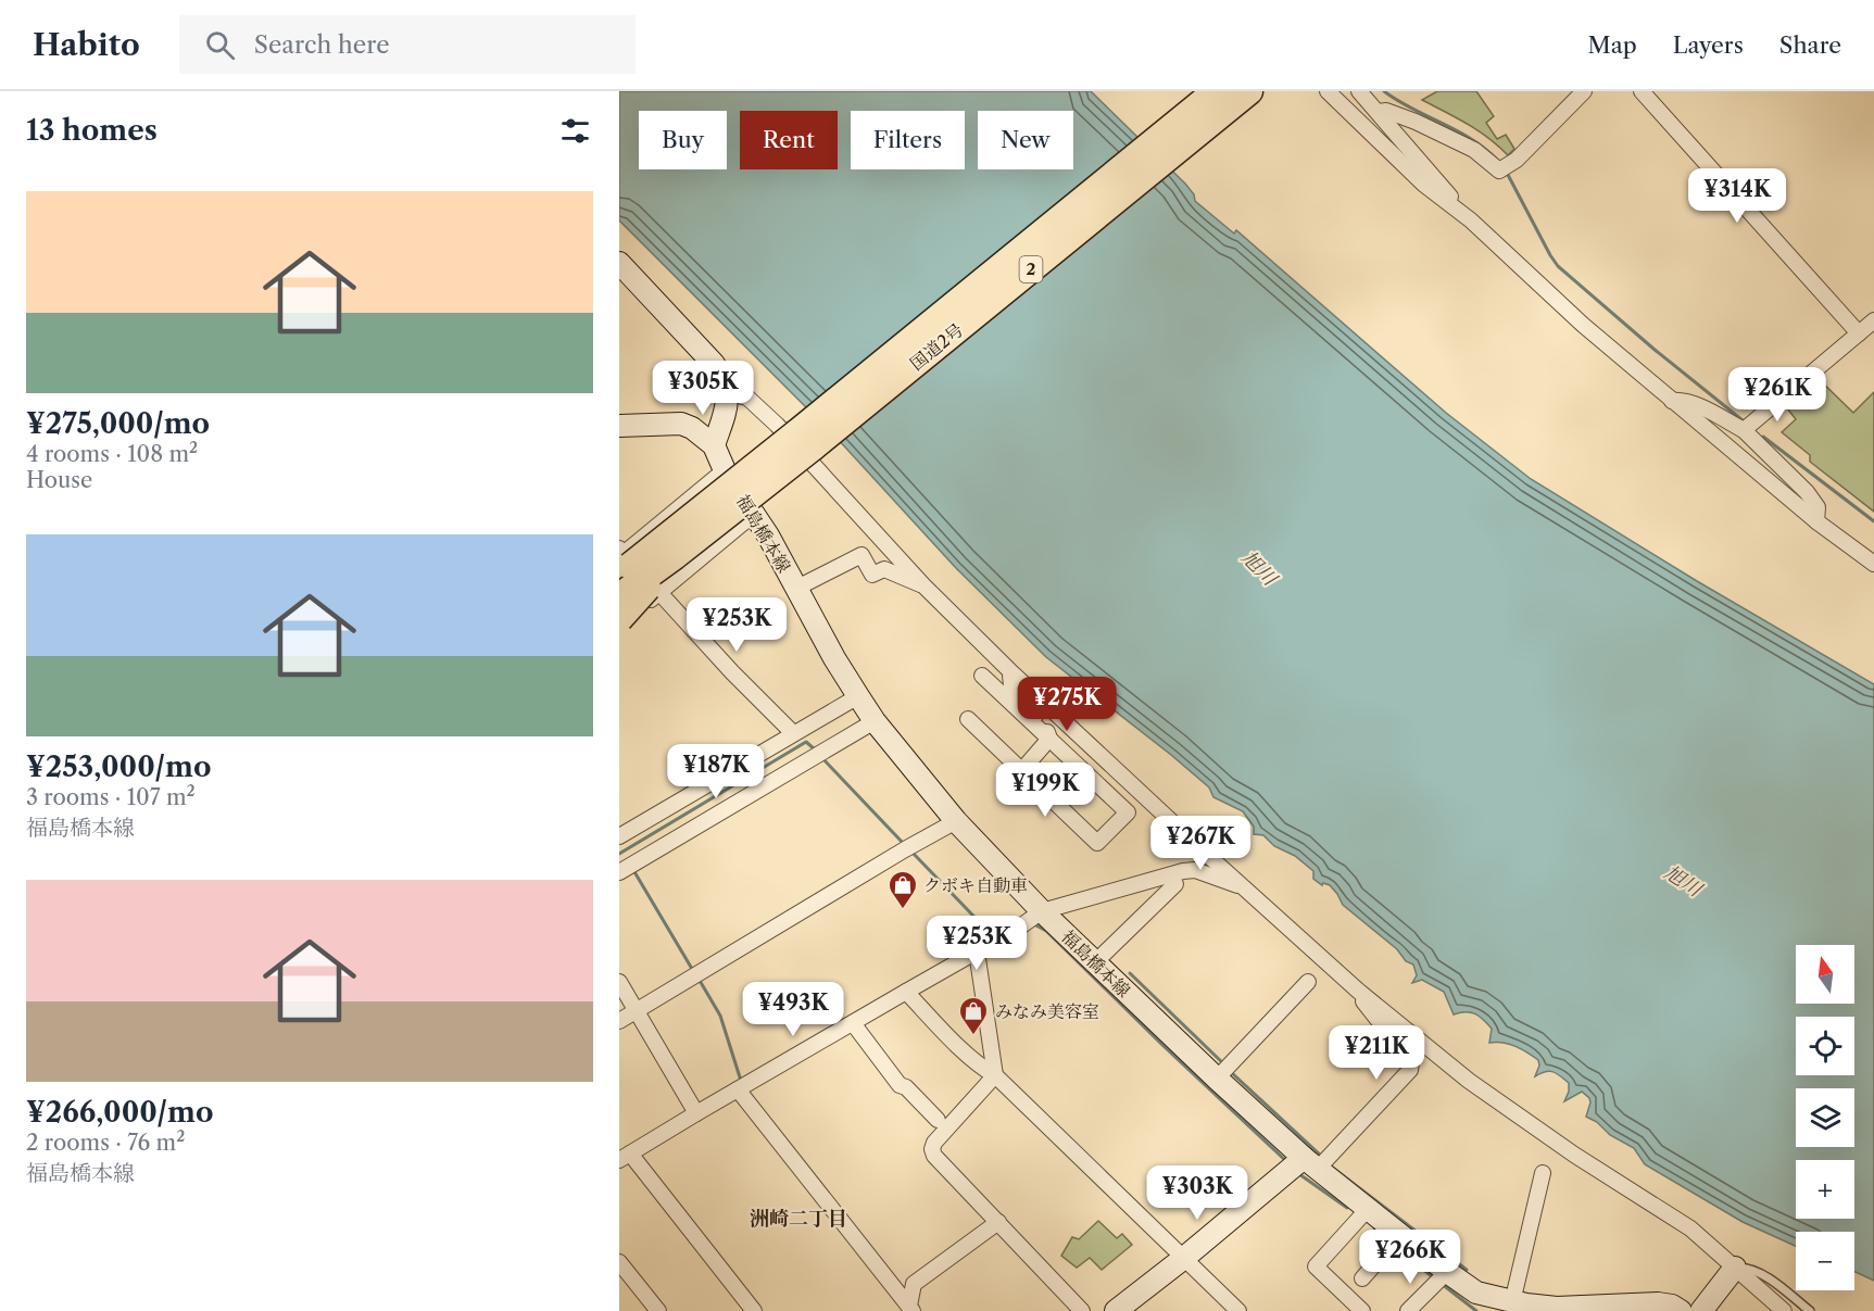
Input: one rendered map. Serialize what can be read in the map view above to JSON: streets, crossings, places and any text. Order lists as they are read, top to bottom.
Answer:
{
  "streets": {
    "highway": ["2", "国道2号"],
    "main road": ["福島橋本線"]
  },
  "districts": ["洲崎二丁目"],
  "water": ["旭川"],
  "places": {
    "shop": ["クボキ自動車", "みなみ美容室"]
  },
  "north": "top",
  "page": {
    "header": "Habito",
    "search": "Search here",
    "nav": ["Map", "Layers", "Share"],
    "heading": "13 homes",
    "chip": [
      "Buy",
      "Rent",
      "Filters",
      "New"
    ],
    "price": [
      "¥314K",
      "¥305K",
      "¥261K",
      "¥253K",
      "¥275K",
      "¥187K",
      "¥199K",
      "¥267K",
      "¥253K",
      "¥493K",
      "¥211K",
      "¥303K",
      "¥266K"
    ],
    "list": [
      {
        "name": "¥275,000/mo",
        "note": "4 rooms · 108 m² · House"
      },
      {
        "name": "¥253,000/mo",
        "note": "3 rooms · 107 m² · 福島橋本線"
      },
      {
        "name": "¥266,000/mo",
        "note": "2 rooms · 76 m² · 福島橋本線"
      }
    ],
    "map_buttons": ["+", "−"]
  }
}
